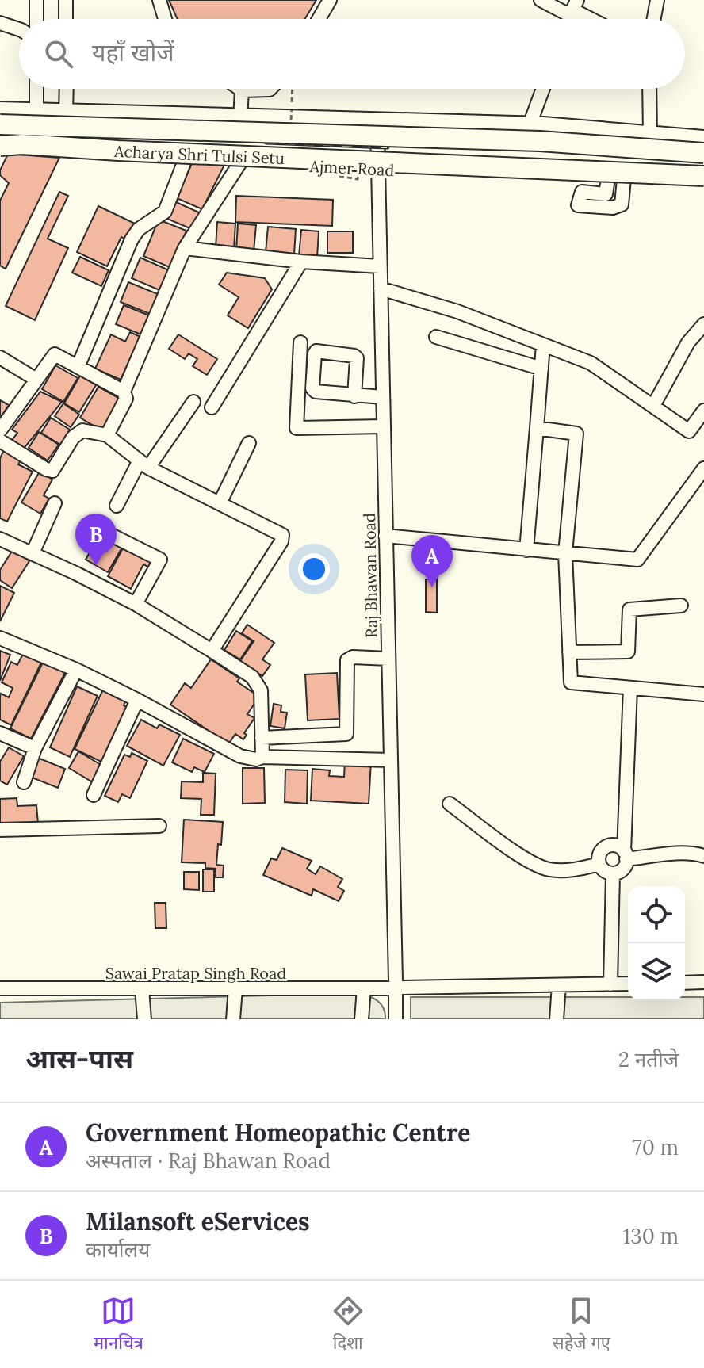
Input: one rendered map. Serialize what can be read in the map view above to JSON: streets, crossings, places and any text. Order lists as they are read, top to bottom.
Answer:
{
  "streets": {
    "highway": ["Acharya Shri Tulsi Setu", "Ajmer Road"],
    "street": ["Raj Bhawan Road", "Sawai Pratap Singh Road"]
  },
  "crossings": [
    ["Ajmer Road", "Raj Bhawan Road"],
    ["Raj Bhawan Road", "Sawai Pratap Singh Road"]
  ],
  "page": {
    "search": "यहाँ खोजें",
    "pins": ["B", "A"],
    "heading": ["आस-पास", "2 नतीजे"],
    "list": [
      {
        "mark": "A",
        "name": "Government Homeopathic Centre",
        "note": "अस्पताल · Raj Bhawan Road",
        "value": "70 m"
      },
      {
        "mark": "B",
        "name": "Milansoft eServices",
        "note": "कार्यालय",
        "value": "130 m"
      }
    ],
    "nav": ["मानचित्र", "दिशा", "सहेजे गए"]
  }
}
